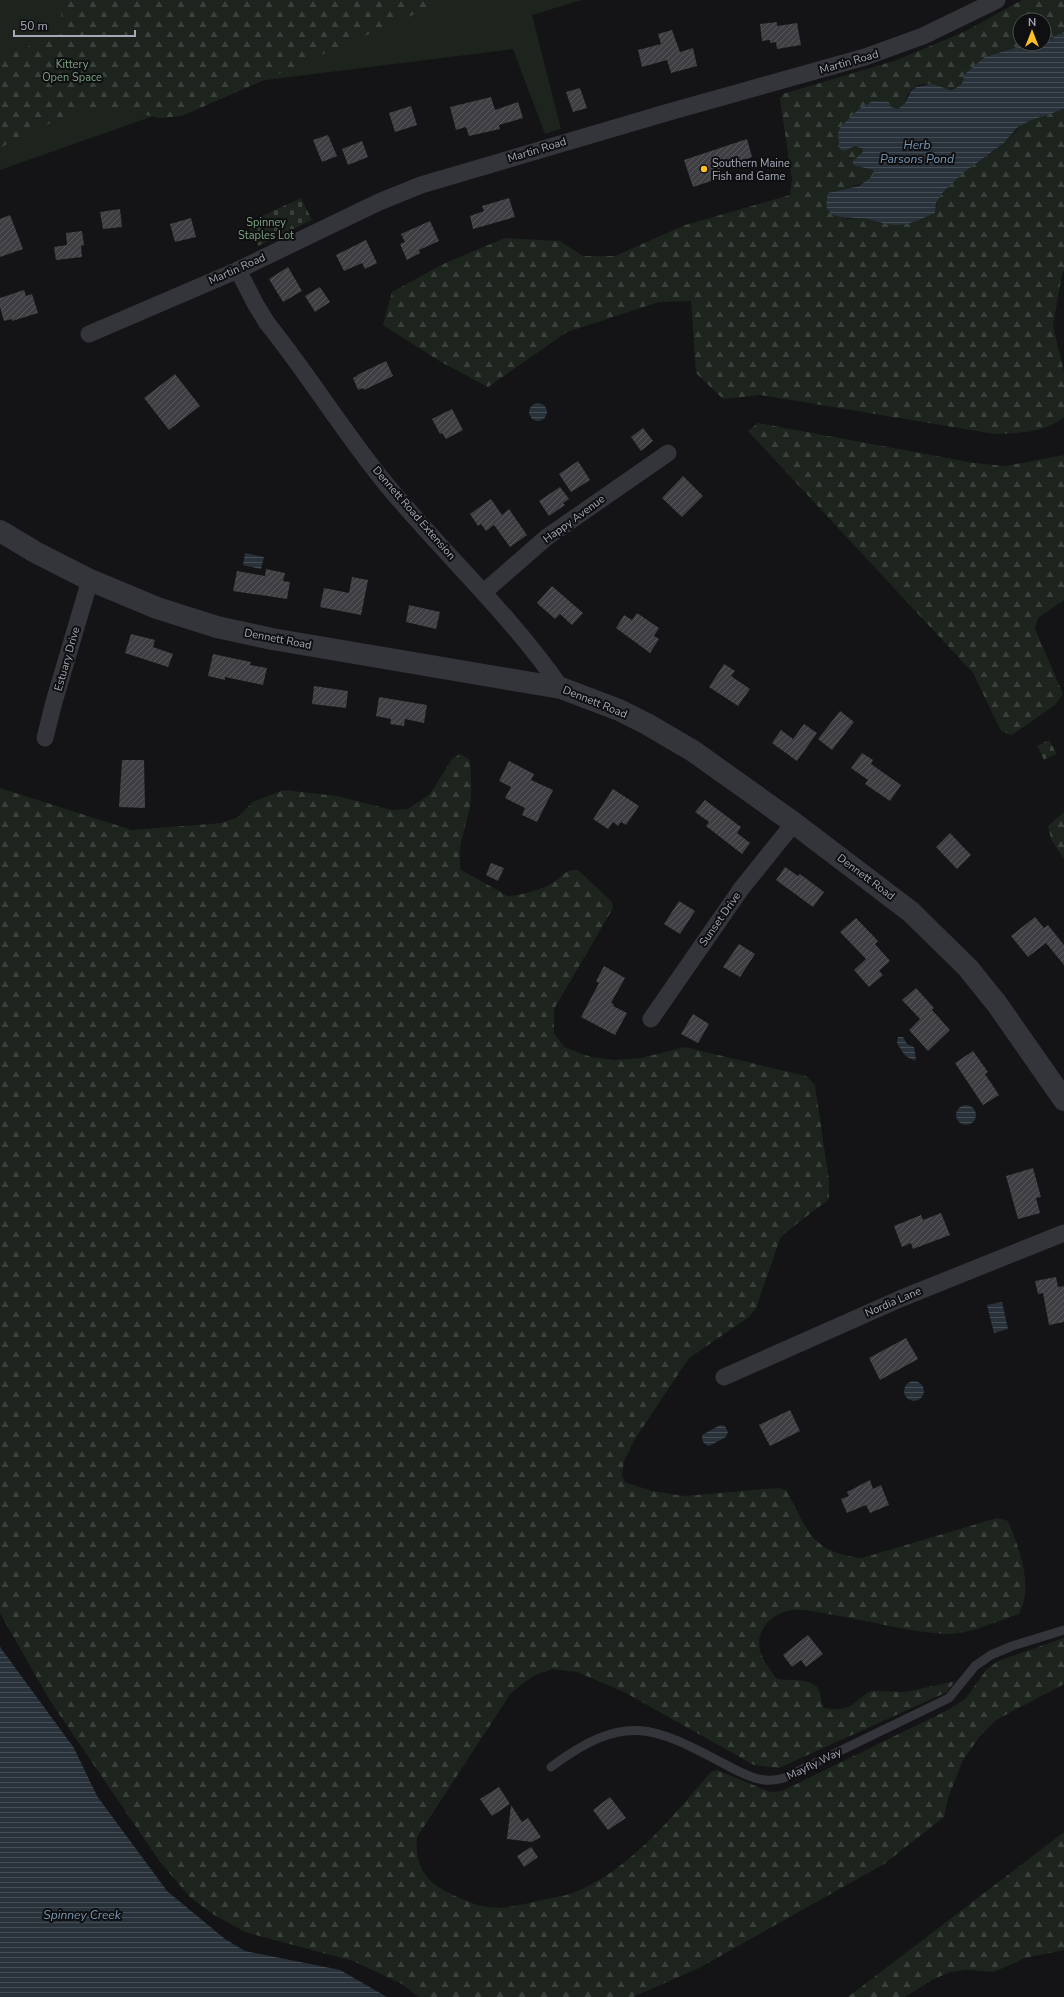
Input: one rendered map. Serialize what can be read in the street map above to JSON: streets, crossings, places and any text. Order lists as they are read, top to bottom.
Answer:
{
  "streets": {
    "street": [
      "Martin Road",
      "Dennett Road Extension",
      "Happy Avenue",
      "Dennett Road",
      "Estuary Drive",
      "Sunset Drive",
      "Nordia Lane"
    ],
    "lane": ["Mayfly Way"]
  },
  "crossings": [
    ["Martin Road", "Dennett Road Extension"],
    ["Dennett Road Extension", "Happy Avenue"],
    ["Dennett Road Extension", "Dennett Road"],
    ["Dennett Road", "Estuary Drive"],
    ["Dennett Road", "Sunset Drive"]
  ],
  "water": ["Herb Parsons Pond", "Spinney Creek"],
  "parks": ["Kittery Open Space", "Spinney Staples Lot"],
  "places": ["Southern Maine Fish and Game"],
  "scale_bar": "50 m",
  "north": "top"
}
